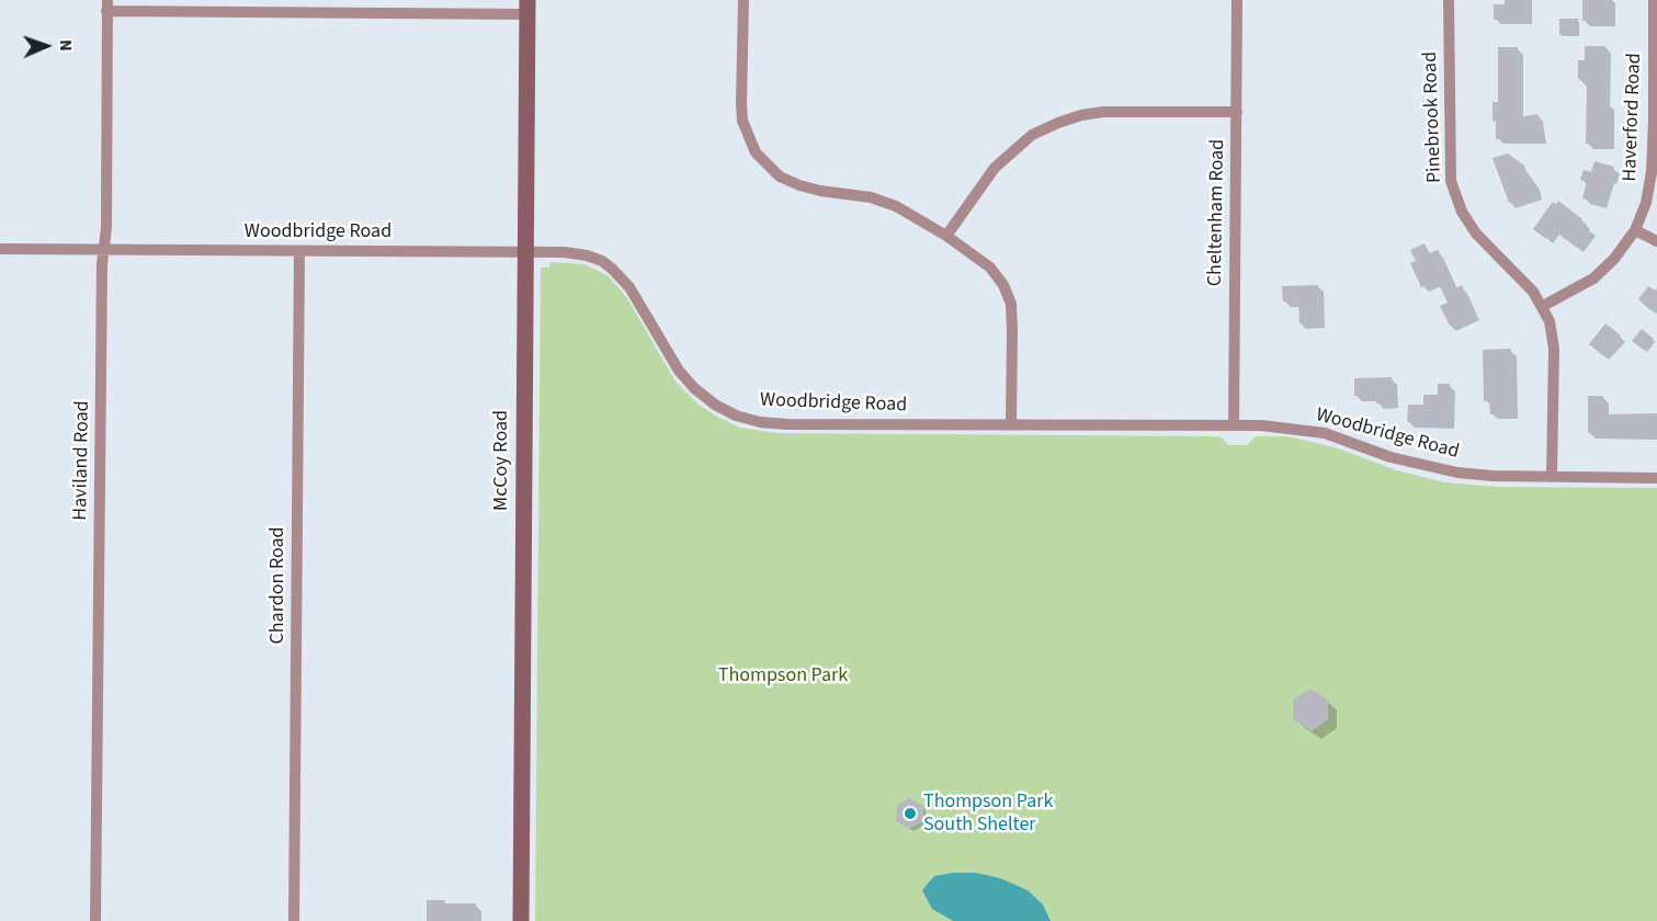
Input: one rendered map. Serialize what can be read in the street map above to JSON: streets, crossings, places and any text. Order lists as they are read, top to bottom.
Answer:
{
  "streets": {
    "main road": ["McCoy Road"],
    "street": [
      "Pinebrook Road",
      "Haverford Road",
      "Cheltenham Road",
      "Woodbridge Road",
      "Haviland Road",
      "Chardon Road"
    ]
  },
  "crossings": [
    ["Pinebrook Road", "Haverford Road"],
    ["Pinebrook Road", "Woodbridge Road"],
    ["Cheltenham Road", "Woodbridge Road"],
    ["Woodbridge Road", "Haviland Road"],
    ["Woodbridge Road", "McCoy Road"],
    ["Woodbridge Road", "Chardon Road"]
  ],
  "parks": ["Thompson Park"],
  "places": ["Thompson Park South Shelter"],
  "north": "right"
}
